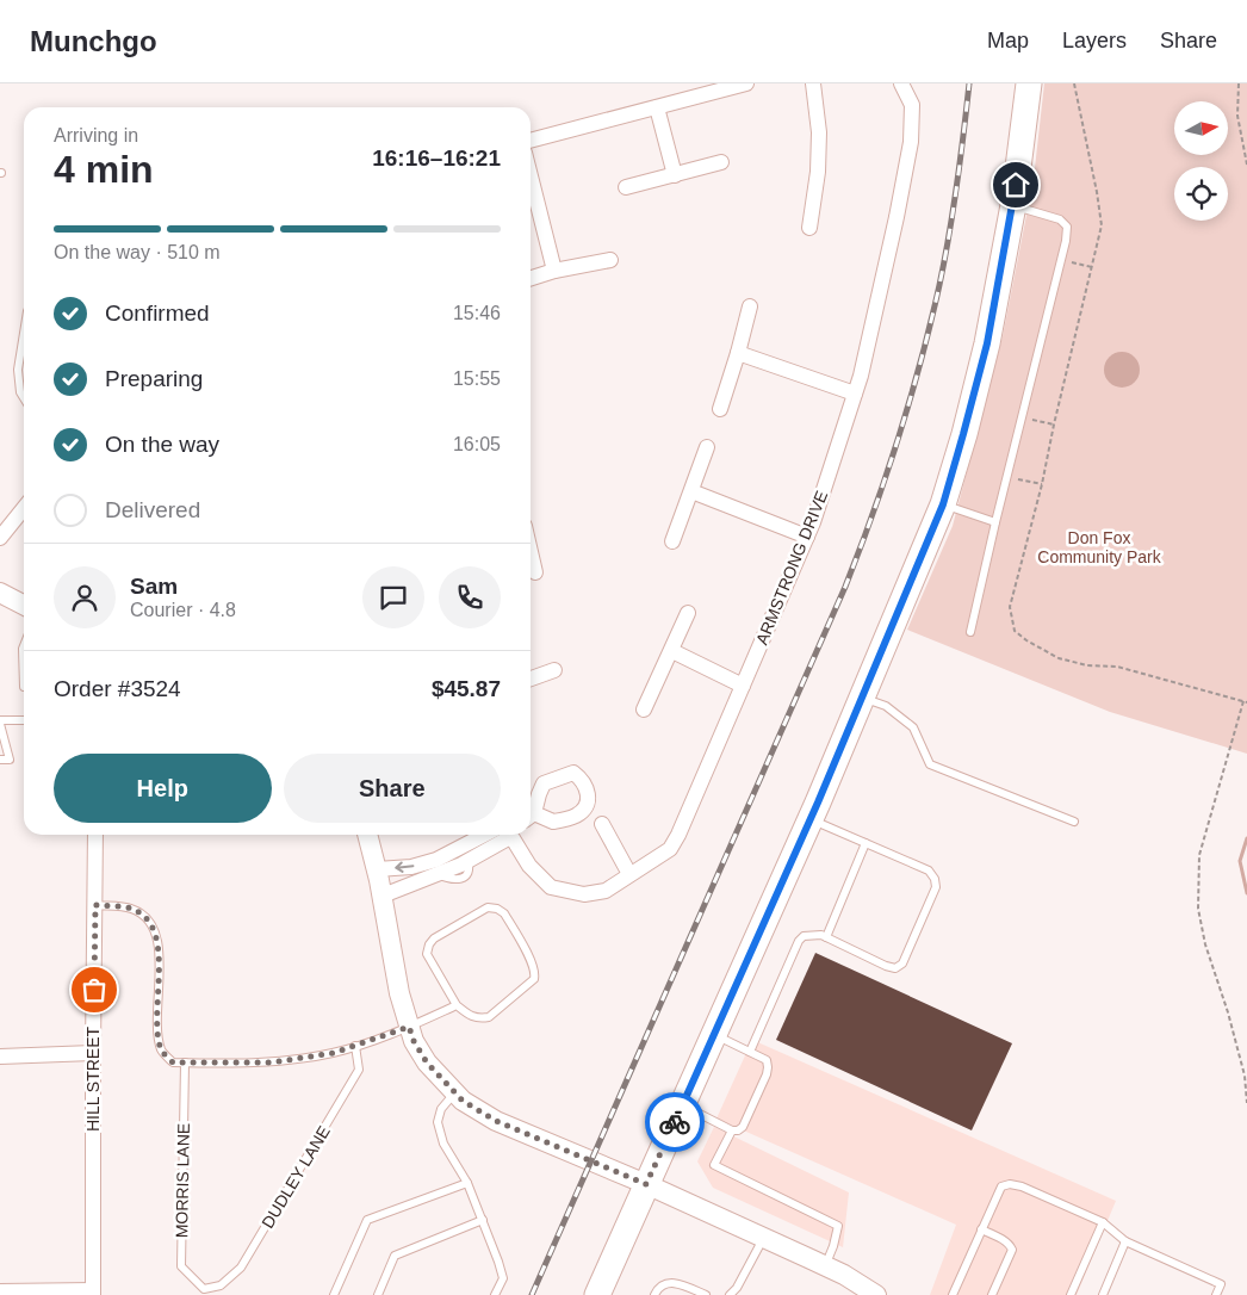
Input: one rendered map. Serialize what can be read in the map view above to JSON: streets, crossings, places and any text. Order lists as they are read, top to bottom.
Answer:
{
  "streets": {
    "street": ["ARMSTRONG DRIVE", "HILL STREET"],
    "lane": ["DUDLEY LANE", "MORRIS LANE"]
  },
  "crossings": [
    ["DUDLEY LANE", "MORRIS LANE"]
  ],
  "parks": ["Don Fox Community Park"],
  "north": "right",
  "page": {
    "header": "Munchgo",
    "nav": ["Map", "Layers", "Share"],
    "heading": ["4 min", "Arriving in", "16:16–16:21"],
    "panel": [
      "Sam",
      "Courier · 4.8",
      "Order #3524",
      "$45.87"
    ],
    "bar": "On the way · 510 m",
    "list": [
      ["Confirmed", "15:46"],
      ["Preparing", "15:55"],
      ["On the way", "16:05"],
      "Delivered"
    ],
    "buttons": ["Help", "Share"]
  }
}
